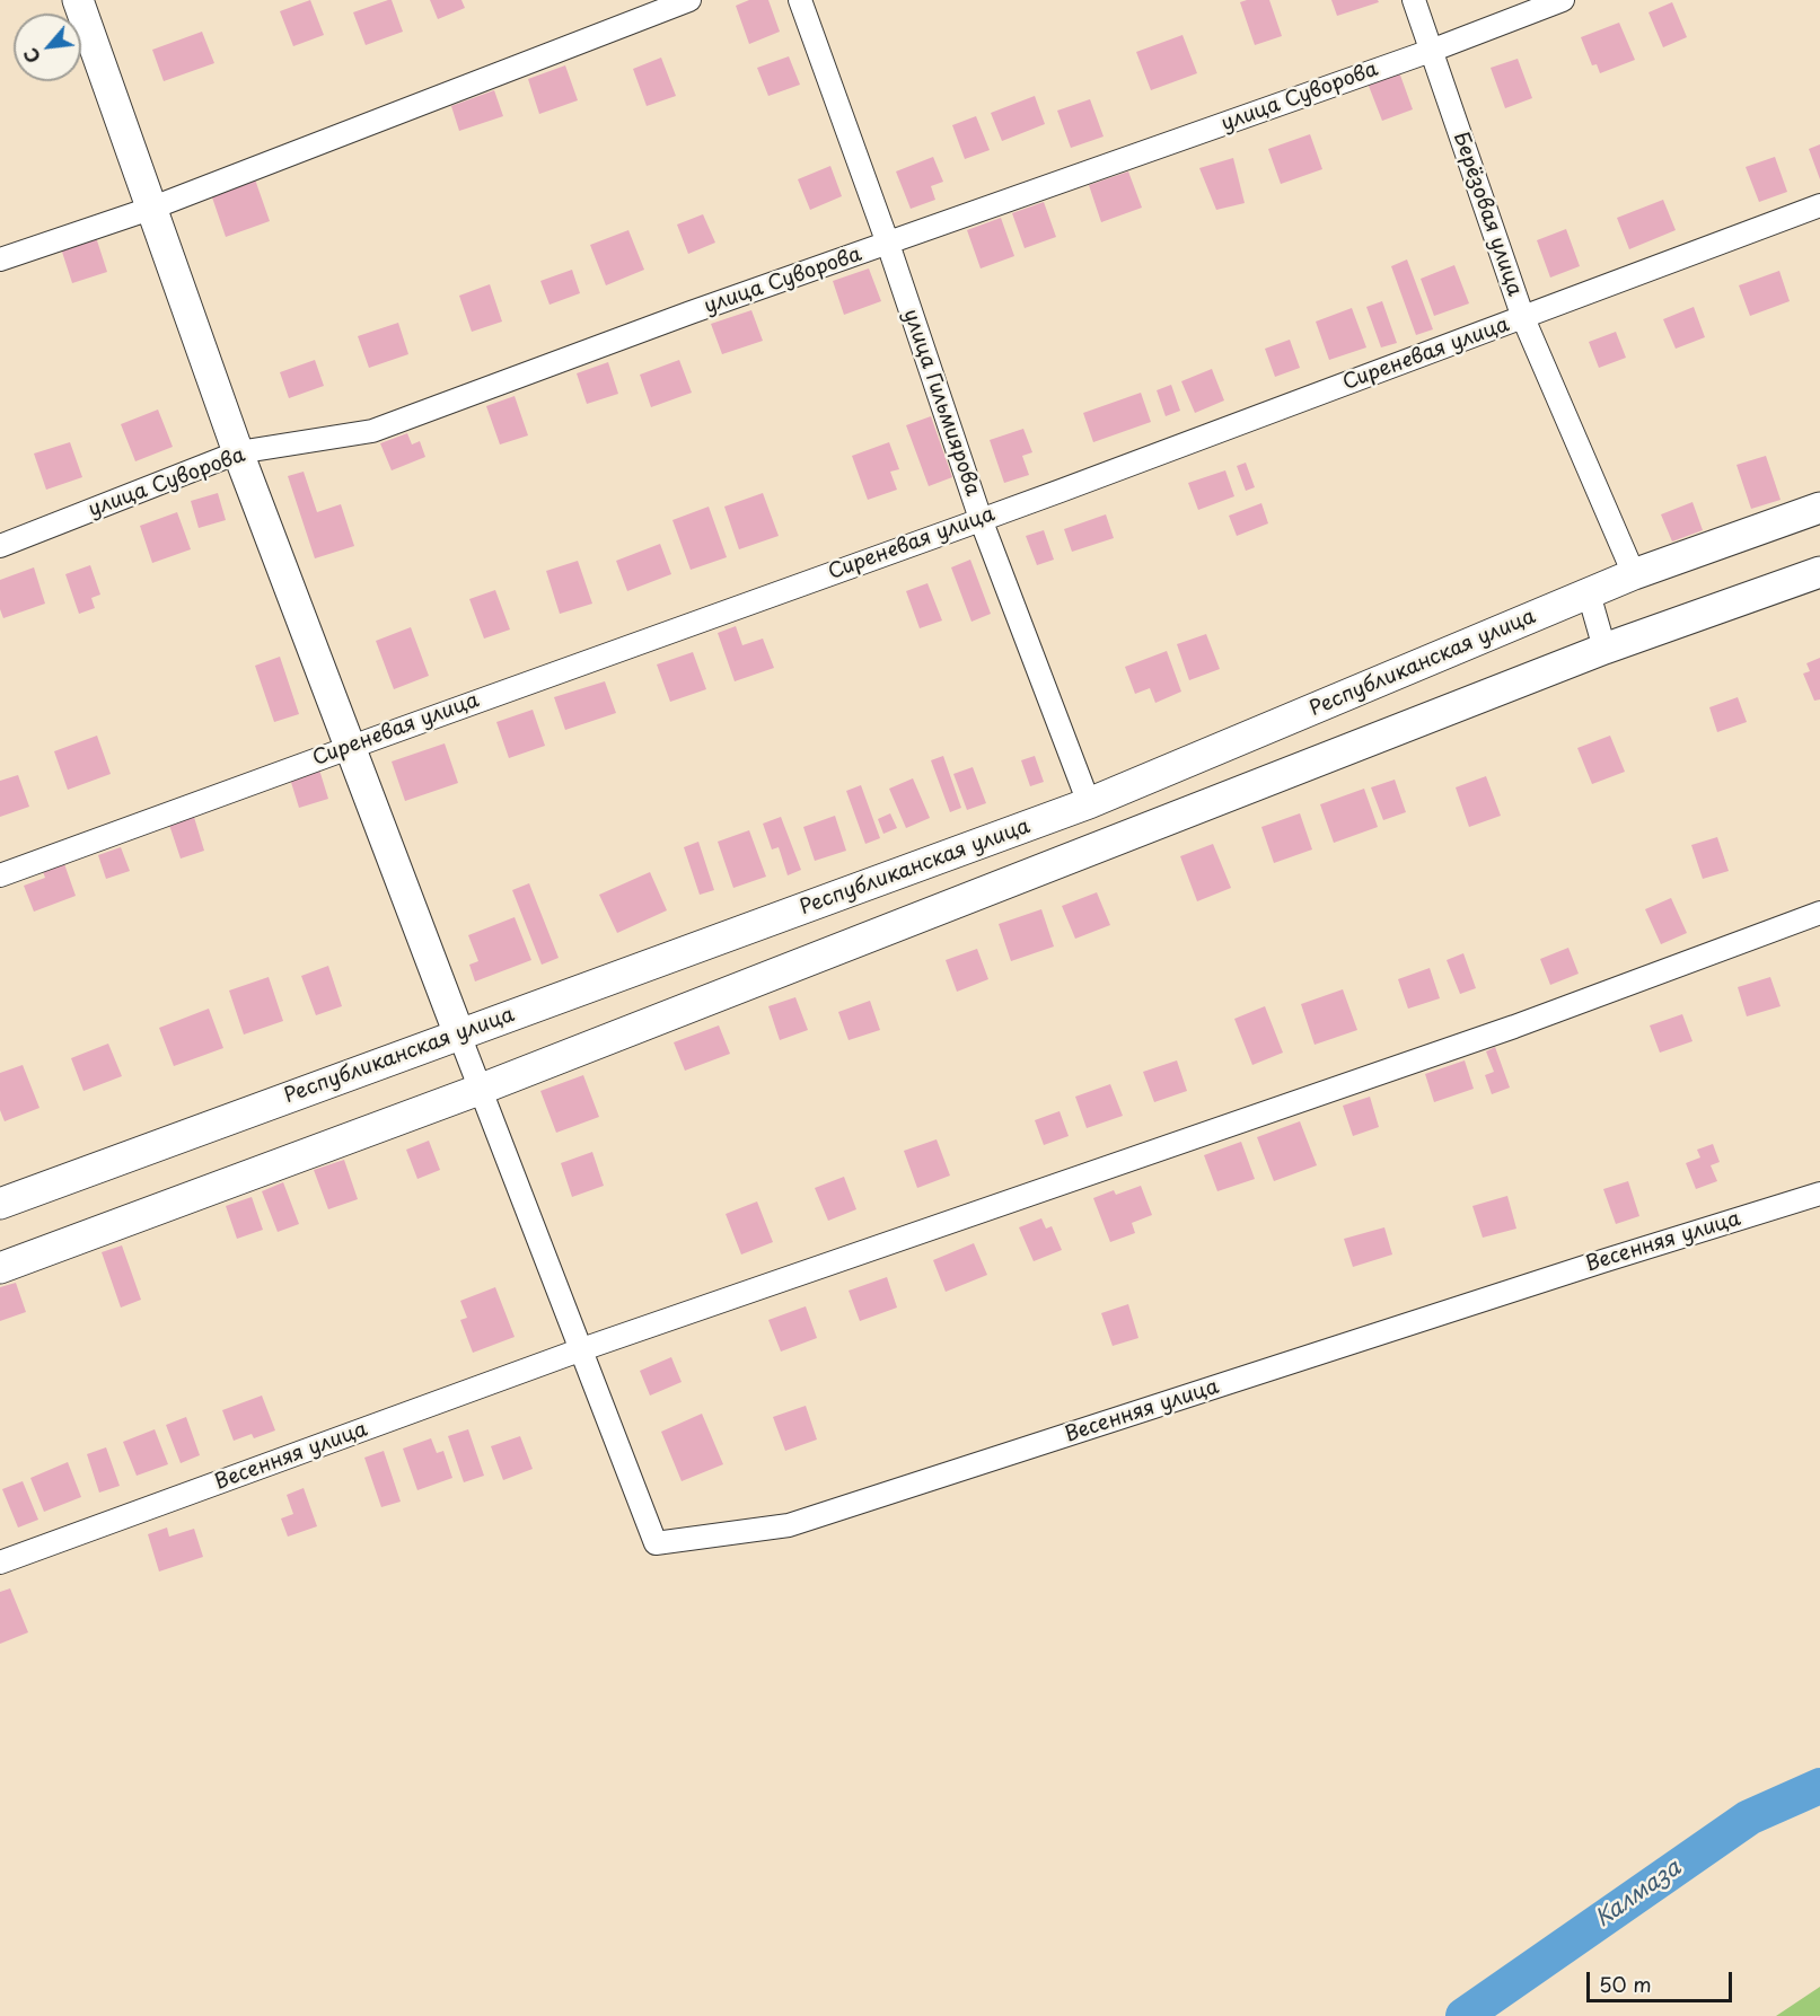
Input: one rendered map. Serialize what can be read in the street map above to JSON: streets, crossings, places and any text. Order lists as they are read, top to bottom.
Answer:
{
  "streets": {
    "street": [
      "улица Суворова",
      "Берёзовая улица",
      "Сиреневая улица",
      "улица Гильмиярова",
      "Республиканская улица",
      "Весенняя улица"
    ]
  },
  "crossings": [
    ["улица Суворова", "Берёзовая улица"],
    ["улица Суворова", "улица Гильмиярова"],
    ["Берёзовая улица", "Сиреневая улица"],
    ["Берёзовая улица", "Республиканская улица"],
    ["Сиреневая улица", "улица Гильмиярова"],
    ["улица Гильмиярова", "Республиканская улица"],
    ["Республиканская улица", "Весенняя улица"]
  ],
  "water": ["Калмаза"],
  "scale_bar": "50 m",
  "north": "bottom left"
}
